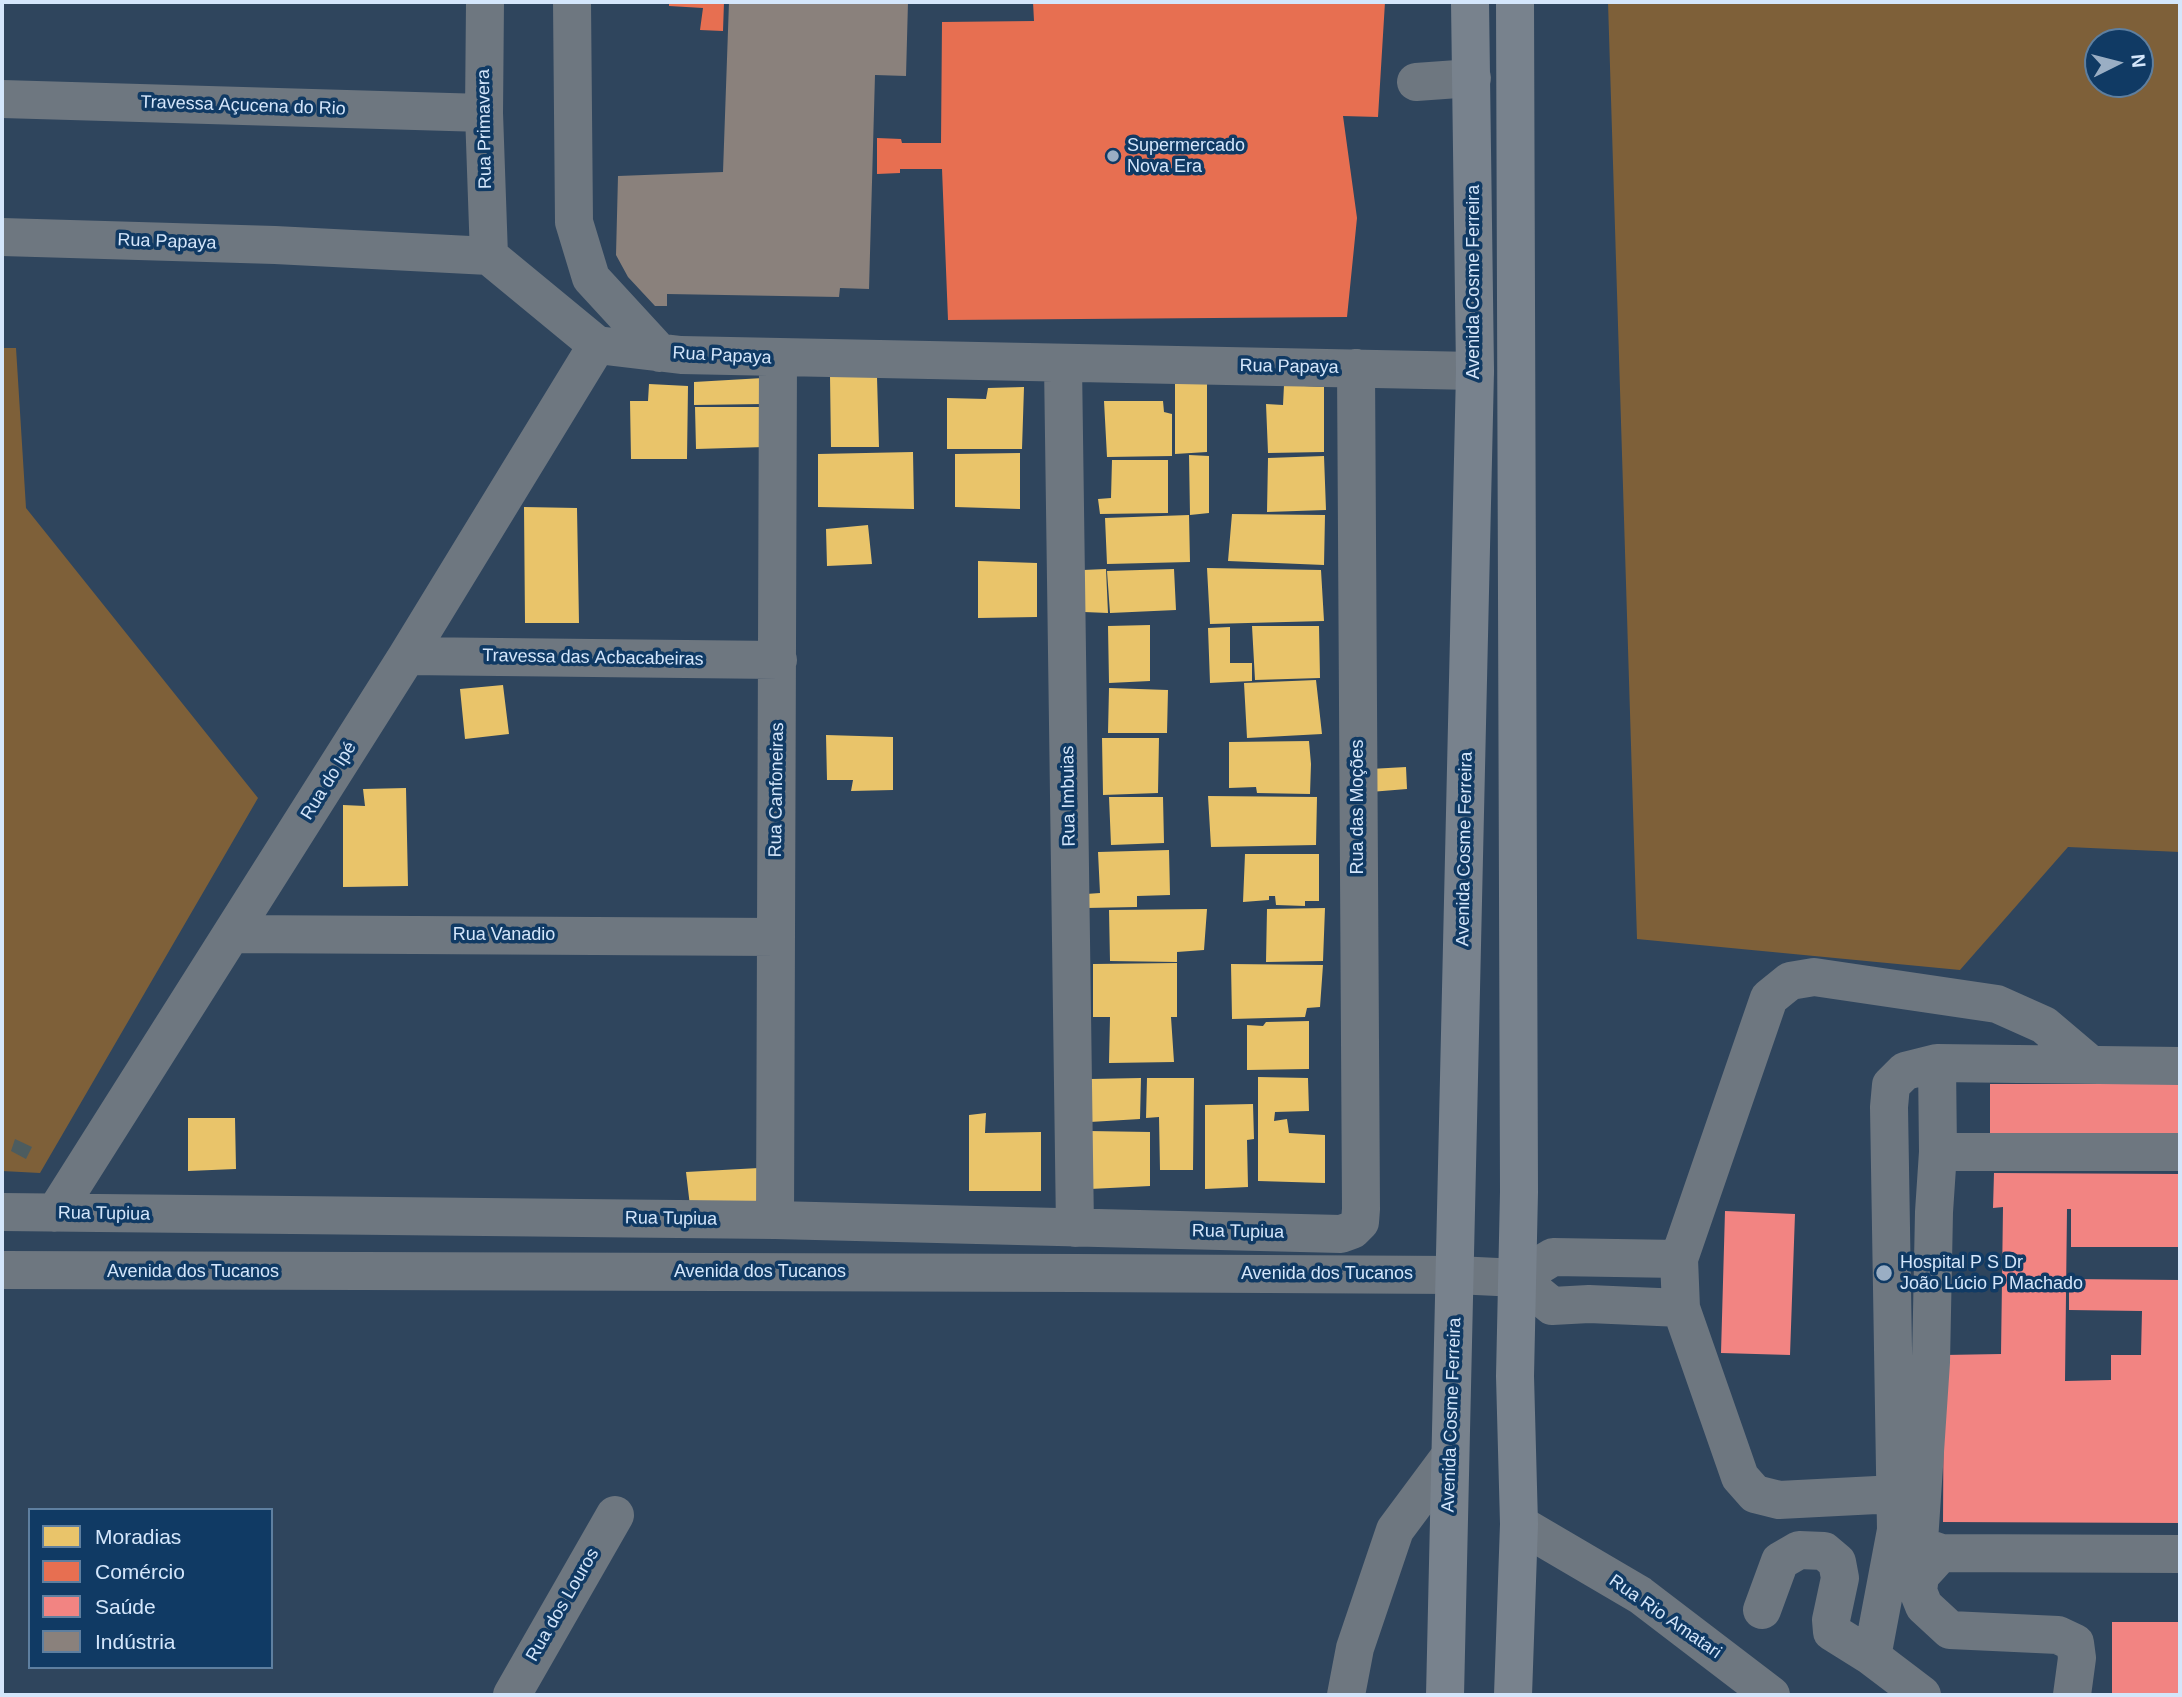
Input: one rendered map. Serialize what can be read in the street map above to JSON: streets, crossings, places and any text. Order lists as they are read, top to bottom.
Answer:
{
  "streets": {
    "main road": ["Avenida Cosme Ferreira"],
    "street": [
      "Travessa Açucena do Rio",
      "Rua Primavera",
      "Rua Papaya",
      "Travessa das Acbacabeiras",
      "Rua do Ipé",
      "Rua Canfoneiras",
      "Rua Imbuias",
      "Rua das Moções",
      "Rua Vanadio",
      "Rua Tupiua",
      "Avenida dos Tucanos",
      "Rua dos Louros",
      "Rua Rio Amatari"
    ]
  },
  "crossings": [
    ["Travessa Açucena do Rio", "Rua Primavera"],
    ["Rua Primavera", "Rua Papaya"],
    ["Rua Papaya", "Avenida Cosme Ferreira"],
    ["Rua Papaya", "Rua do Ipé"],
    ["Rua Papaya", "Rua Canfoneiras"],
    ["Rua Papaya", "Rua Imbuias"],
    ["Rua Papaya", "Rua das Moções"],
    ["Avenida Cosme Ferreira", "Avenida dos Tucanos"],
    ["Travessa das Acbacabeiras", "Rua do Ipé"],
    ["Travessa das Acbacabeiras", "Rua Canfoneiras"],
    ["Rua do Ipé", "Rua Vanadio"],
    ["Rua do Ipé", "Rua Tupiua"],
    ["Rua Canfoneiras", "Rua Vanadio"],
    ["Rua Canfoneiras", "Rua Tupiua"],
    ["Rua Imbuias", "Rua Tupiua"],
    ["Rua das Moções", "Rua Tupiua"]
  ],
  "places": ["Supermercado Nova Era", "Hospital P S Dr João Lúcio P Machado"],
  "legend": [
    "Moradias",
    "Comércio",
    "Saúde",
    "Indústria"
  ],
  "north": "right"
}
